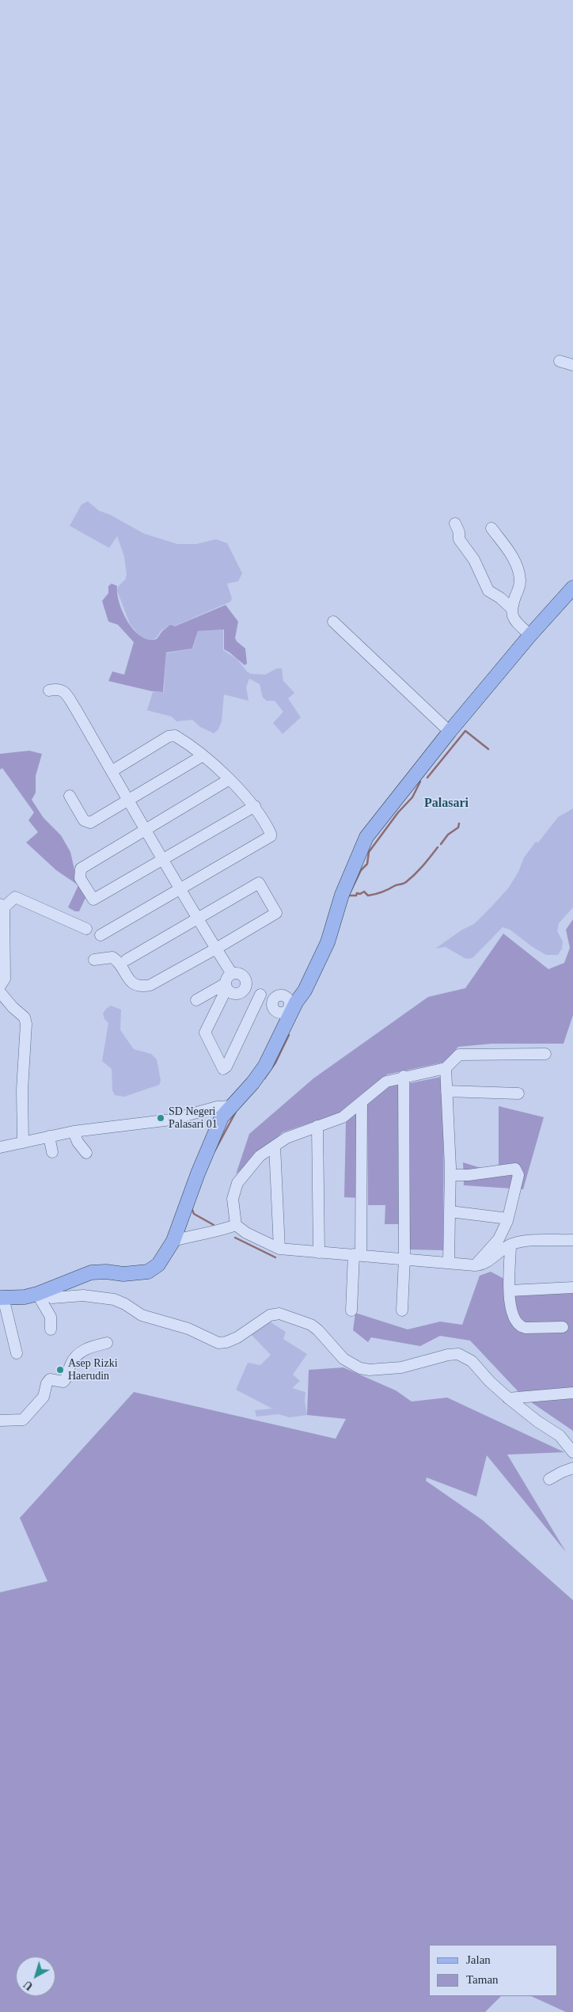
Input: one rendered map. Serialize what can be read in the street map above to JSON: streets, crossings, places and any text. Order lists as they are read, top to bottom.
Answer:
{
  "districts": ["Palasari"],
  "places": ["SD Negeri Palasari 01", "Asep Rizki Haerudin"],
  "legend": ["Jalan", "Taman"],
  "north": "bottom left"
}
